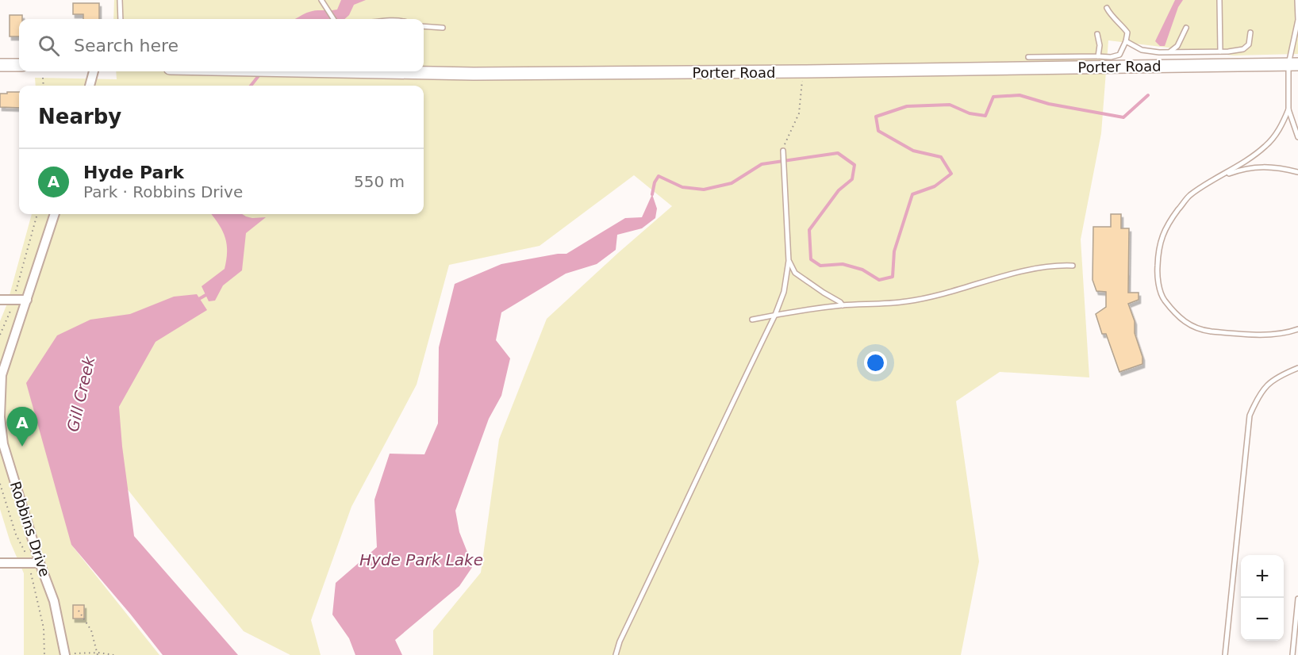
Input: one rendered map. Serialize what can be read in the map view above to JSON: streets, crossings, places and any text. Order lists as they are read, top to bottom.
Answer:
{
  "streets": {
    "main road": ["Porter Road"],
    "street": ["Robbins Drive"]
  },
  "water": ["Gill Creek", "Hyde Park Lake"],
  "page": {
    "search": "Search here",
    "heading": "Nearby",
    "list": [
      {
        "mark": "A",
        "name": "Hyde Park",
        "note": "Park · Robbins Drive",
        "value": "550 m"
      }
    ],
    "pins": "A",
    "map_buttons": ["+", "−"]
  }
}
